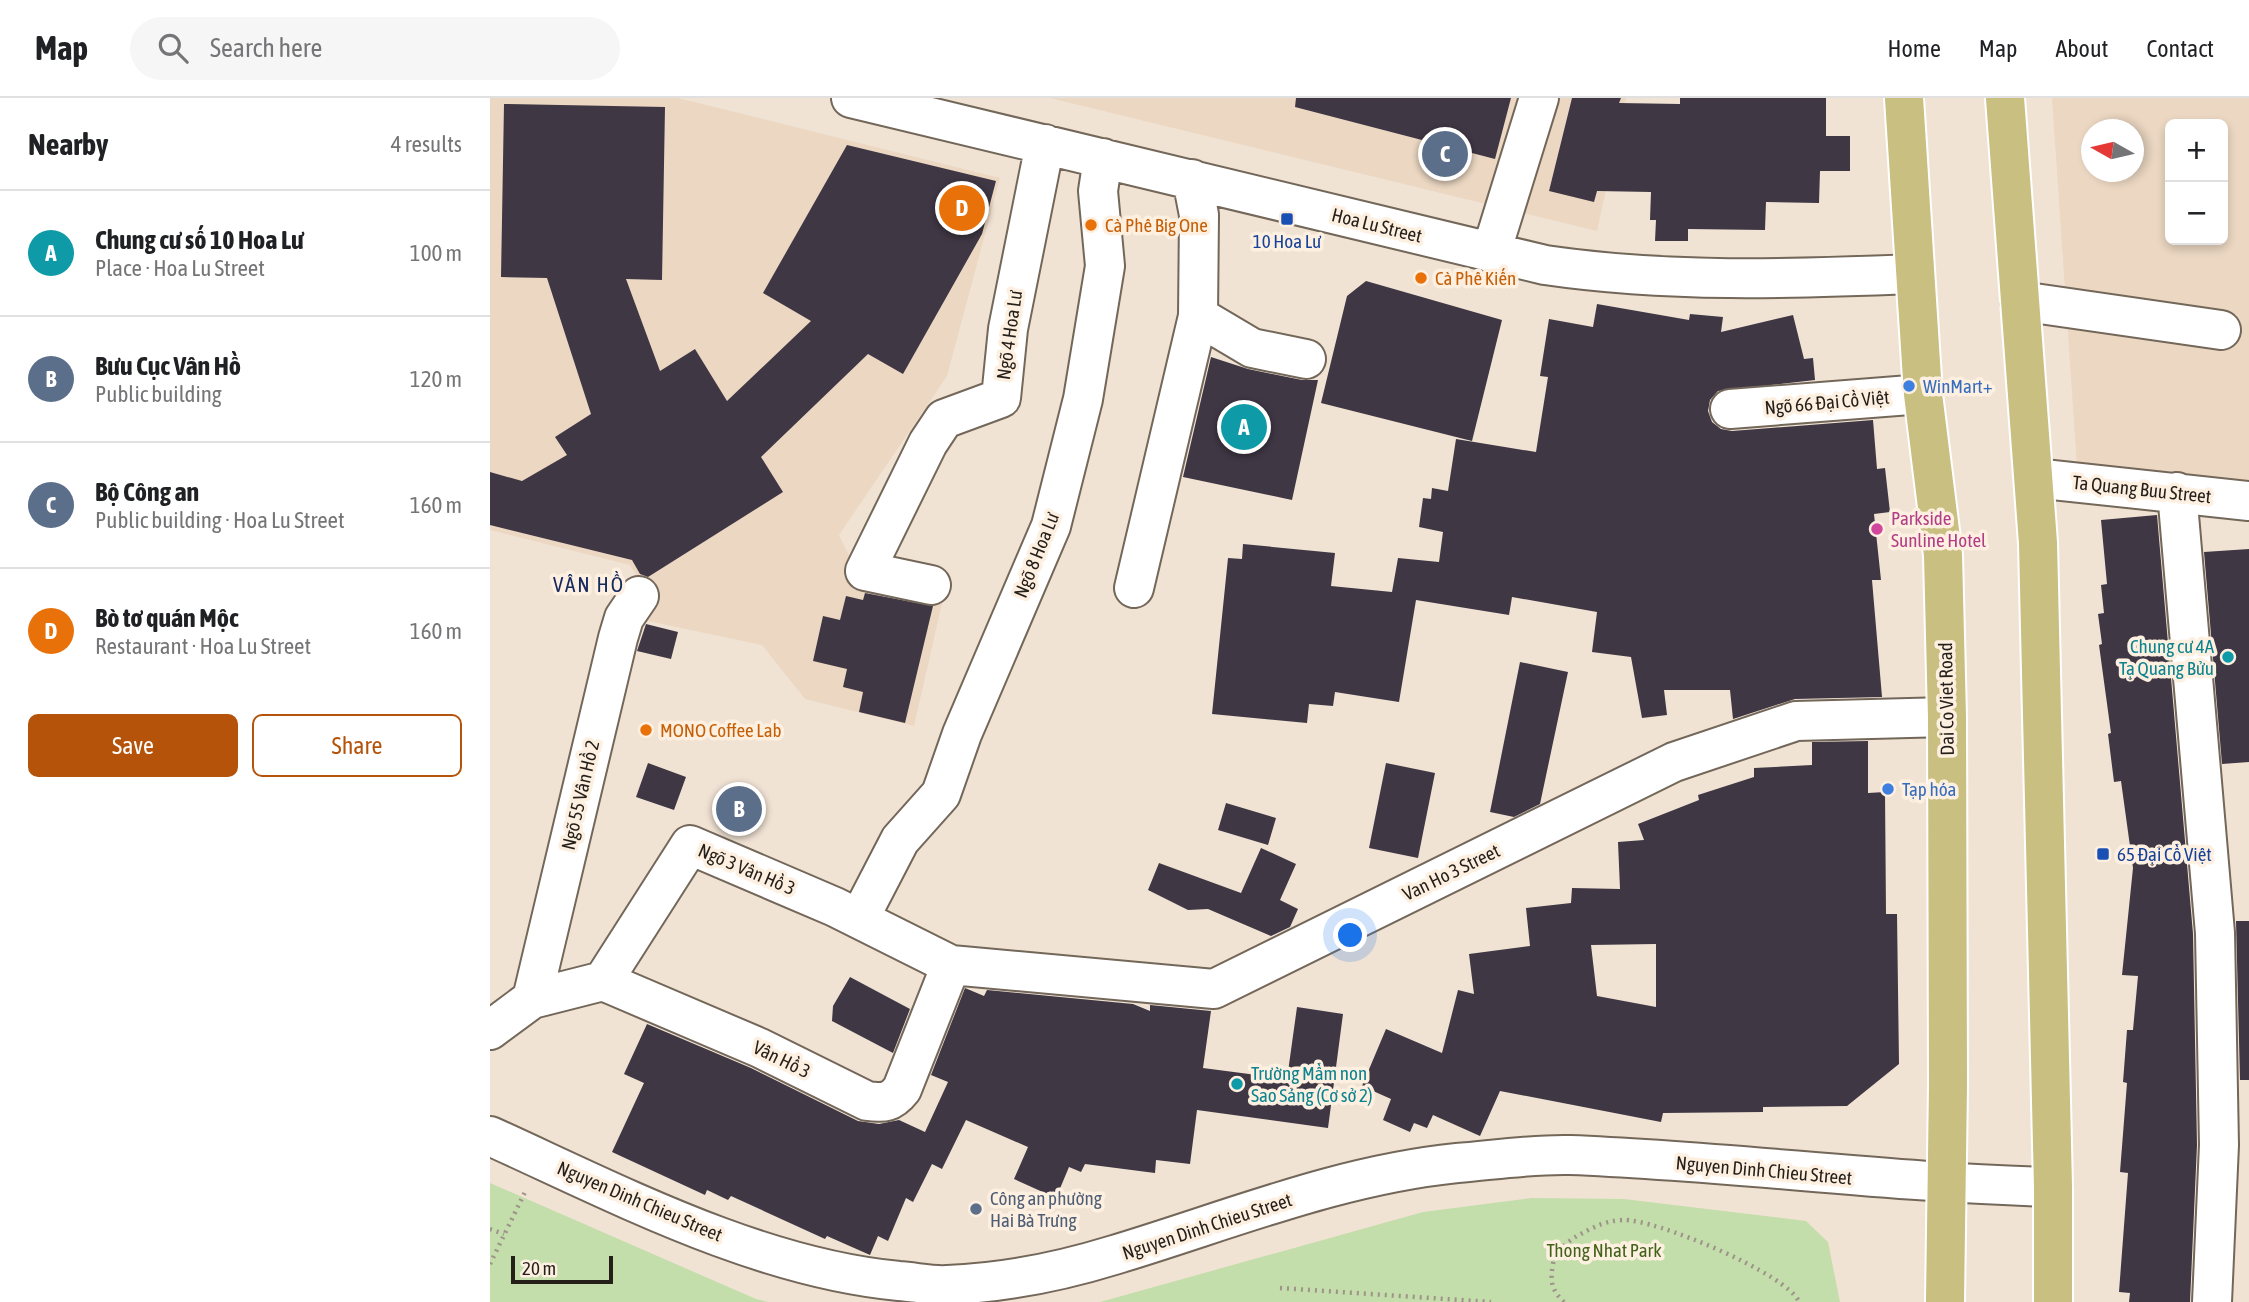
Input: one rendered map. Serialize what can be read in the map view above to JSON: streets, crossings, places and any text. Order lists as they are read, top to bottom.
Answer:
{
  "streets": {
    "main road": ["Dai Co Viet Road"],
    "street": [
      "Hoa Lu Street",
      "Ngõ 4 Hoa Lư",
      "Ngõ 66 Đại Cồ Việt",
      "Ta Quang Buu Street",
      "Ngõ 8 Hoa Lư",
      "Ngõ 55 Vân Hồ 2",
      "Ngõ 3 Vân Hồ 3",
      "Van Ho 3 Street",
      "Vân Hồ 3",
      "Nguyen Dinh Chieu Street"
    ]
  },
  "crossings": [
    ["Hoa Lu Street", "Ngõ 4 Hoa Lư"],
    ["Hoa Lu Street", "Ngõ 8 Hoa Lư"],
    ["Hoa Lu Street", "Dai Co Viet Road"],
    ["Ngõ 66 Đại Cồ Việt", "Dai Co Viet Road"],
    ["Ngõ 8 Hoa Lư", "Ngõ 3 Vân Hồ 3"],
    ["Dai Co Viet Road", "Van Ho 3 Street"],
    ["Dai Co Viet Road", "Nguyen Dinh Chieu Street"],
    ["Ngõ 3 Vân Hồ 3", "Van Ho 3 Street"],
    ["Ngõ 3 Vân Hồ 3", "Vân Hồ 3"],
    ["Van Ho 3 Street", "Vân Hồ 3"]
  ],
  "districts": ["VÂN HỒ"],
  "parks": ["Thong Nhat Park"],
  "places": {
    "transit": ["10 Hoa Lư", "65 Đại Cồ Việt"],
    "other": [
      "Cà Phê Big One",
      "Cà Phê Kiến",
      "WinMart+",
      "Parkside Sunline Hotel",
      "Chung cư 4A Tạ Quang Bửu",
      "MONO Coffee Lab",
      "Tạp hóa",
      "Trường Mầm non Sao Sáng (Cơ sở 2)",
      "Công an phường Hai Bà Trưng"
    ]
  },
  "scale_bar": "20 m",
  "north": "left",
  "page": {
    "header": "Map",
    "search": "Search here",
    "nav": [
      "Home",
      "Map",
      "About",
      "Contact"
    ],
    "heading": ["Nearby", "4 results"],
    "map_buttons": ["+", "−"],
    "pins": [
      "C",
      "D",
      "A",
      "B"
    ],
    "list": [
      {
        "mark": "A",
        "name": "Chung cư số 10 Hoa Lư",
        "note": "Place · Hoa Lu Street",
        "value": "100 m"
      },
      {
        "mark": "B",
        "name": "Bưu Cục Vân Hồ",
        "note": "Public building",
        "value": "120 m"
      },
      {
        "mark": "C",
        "name": "Bộ Công an",
        "note": "Public building · Hoa Lu Street",
        "value": "160 m"
      },
      {
        "mark": "D",
        "name": "Bò tơ quán Mộc",
        "note": "Restaurant · Hoa Lu Street",
        "value": "160 m"
      }
    ],
    "buttons": ["Save", "Share"],
    "scale": "20 m"
  }
}
